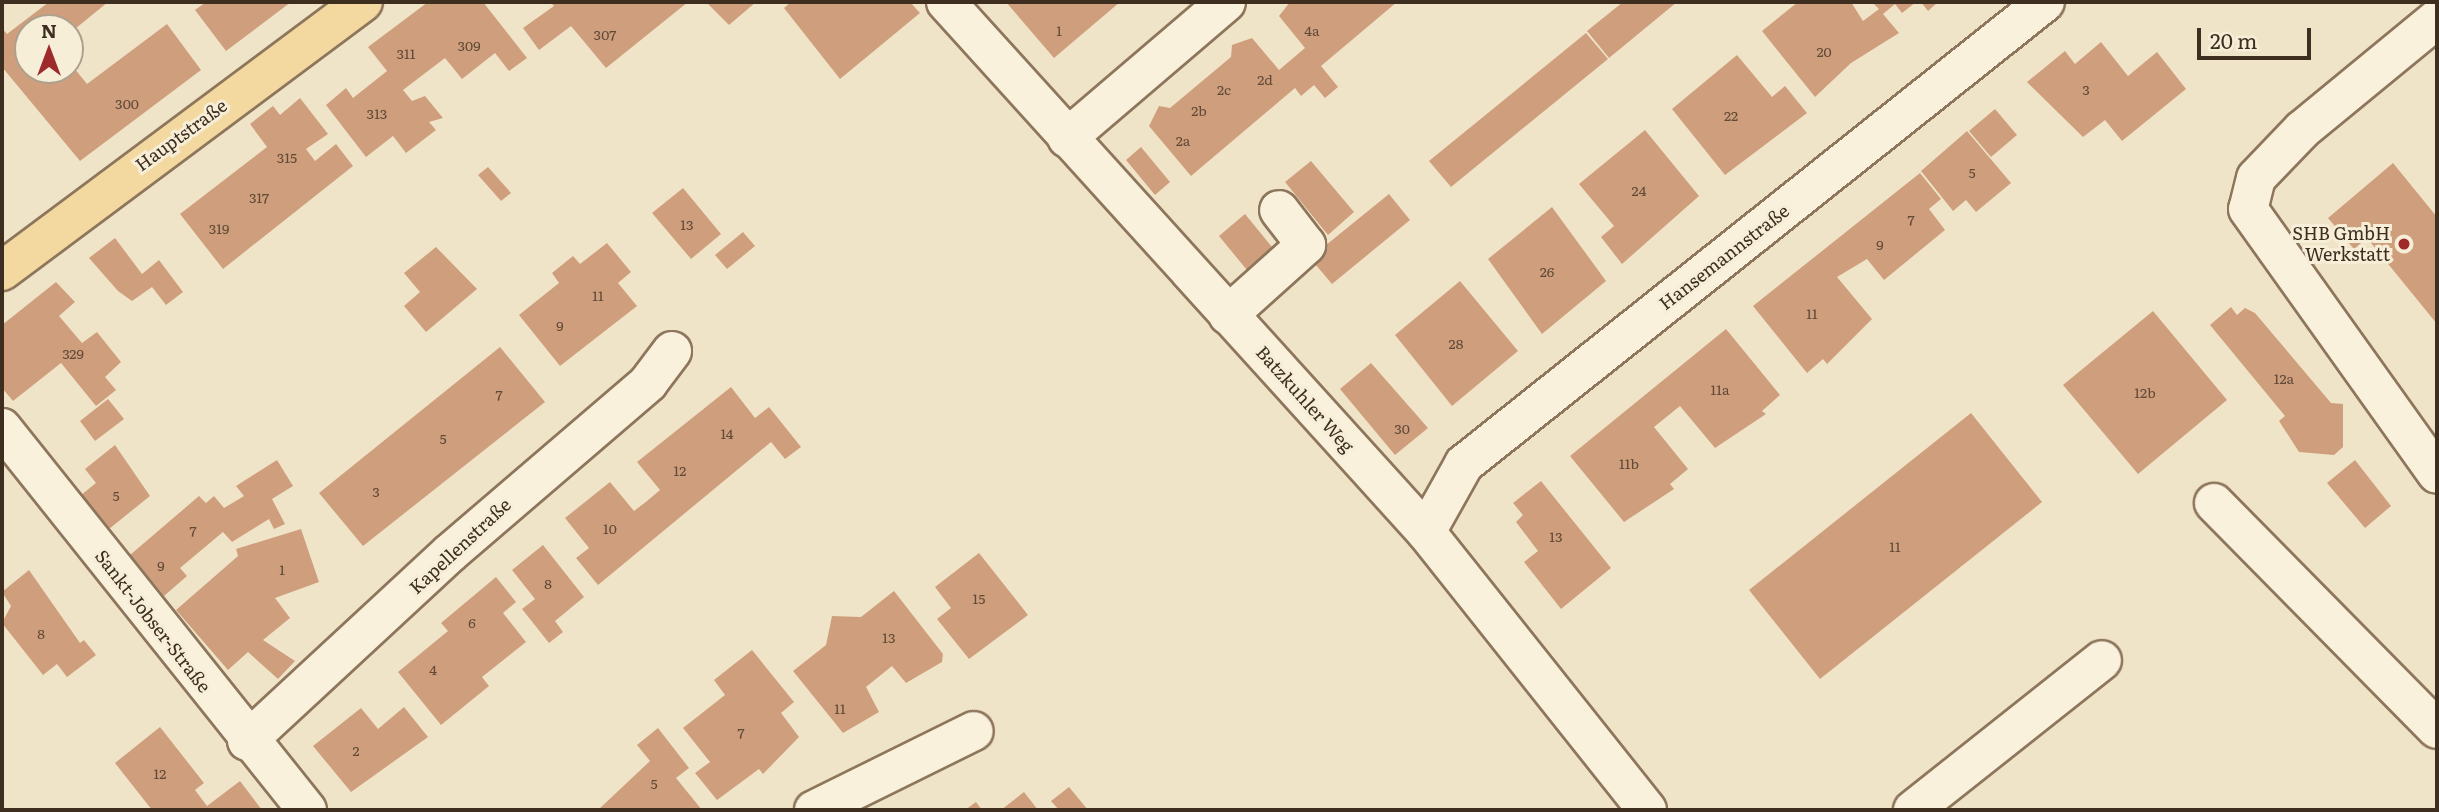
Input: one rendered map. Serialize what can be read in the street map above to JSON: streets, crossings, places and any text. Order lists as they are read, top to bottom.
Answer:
{
  "streets": {
    "main road": ["Hauptstraße"],
    "street": [
      "Hansemannstraße",
      "Batzkuhler Weg",
      "Kapellenstraße",
      "Sankt-Jobser-Straße"
    ]
  },
  "crossings": [
    ["Hansemannstraße", "Batzkuhler Weg"],
    ["Kapellenstraße", "Sankt-Jobser-Straße"]
  ],
  "places": ["SHB GmbH Werkstatt"],
  "house_numbers": [
    "1",
    "4a",
    "307",
    "309",
    "20",
    "311",
    "2d",
    "2c",
    "3",
    "300",
    "2b",
    "313",
    "22",
    "2a",
    "315",
    "5",
    "24",
    "317",
    "7",
    "13",
    "319",
    "9",
    "26",
    "11",
    "11",
    "9",
    "28",
    "329",
    "12a",
    "11a",
    "12b",
    "7",
    "30",
    "14",
    "5",
    "11b",
    "12",
    "3",
    "5",
    "10",
    "7",
    "13",
    "11",
    "9",
    "1",
    "8",
    "15",
    "6",
    "8",
    "13",
    "4",
    "11",
    "7",
    "2",
    "12",
    "5"
  ],
  "scale_bar": "20 m",
  "north": "top"
}
